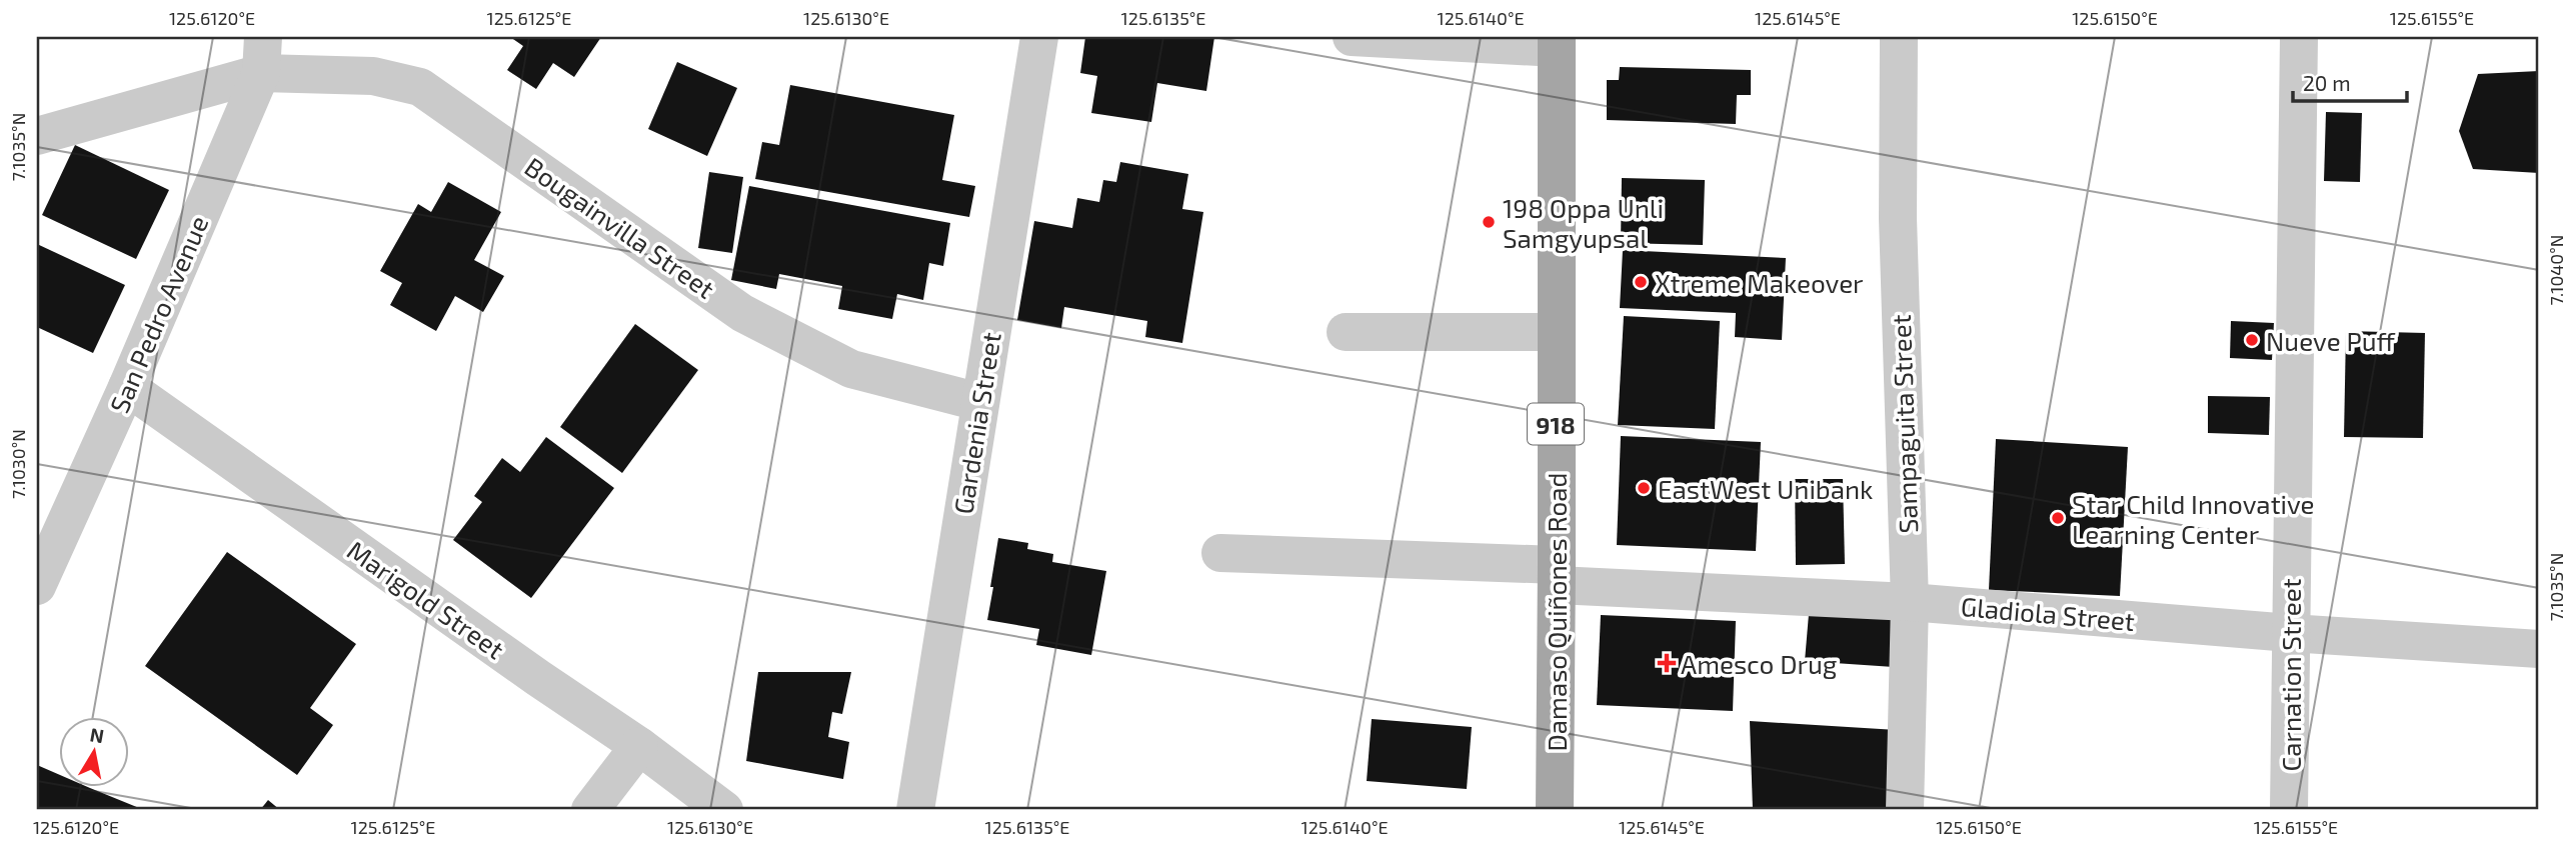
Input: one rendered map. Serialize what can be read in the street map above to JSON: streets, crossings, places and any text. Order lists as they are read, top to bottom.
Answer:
{
  "streets": {
    "main road": ["918", "Damaso Quiñones Road"],
    "street": [
      "Bougainvilla Street",
      "San Pedro Avenue",
      "Gardenia Street",
      "Sampaguita Street",
      "Marigold Street",
      "Gladiola Street",
      "Carnation Street"
    ]
  },
  "crossings": [
    ["Bougainvilla Street", "San Pedro Avenue"],
    ["Bougainvilla Street", "Gardenia Street"],
    ["San Pedro Avenue", "Marigold Street"],
    ["Sampaguita Street", "Gladiola Street"],
    ["Damaso Quiñones Road", "Gladiola Street"],
    ["Gladiola Street", "Carnation Street"]
  ],
  "places": {
    "other": [
      "198 Oppa Unli Samgyupsal",
      "Xtreme Makeover",
      "Nueve Puff",
      "EastWest Unibank",
      "Star Child Innovative Learning Center"
    ],
    "health": ["Amesco Drug"]
  },
  "scale_bar": "20 m",
  "north": "top",
  "coordinates": [
    "125.6120°E",
    "125.6125°E",
    "125.6130°E",
    "125.6135°E",
    "125.6140°E",
    "125.6145°E",
    "125.6150°E",
    "125.6155°E",
    "7.1035°N",
    "7.1040°N",
    "7.1030°N"
  ]
}
